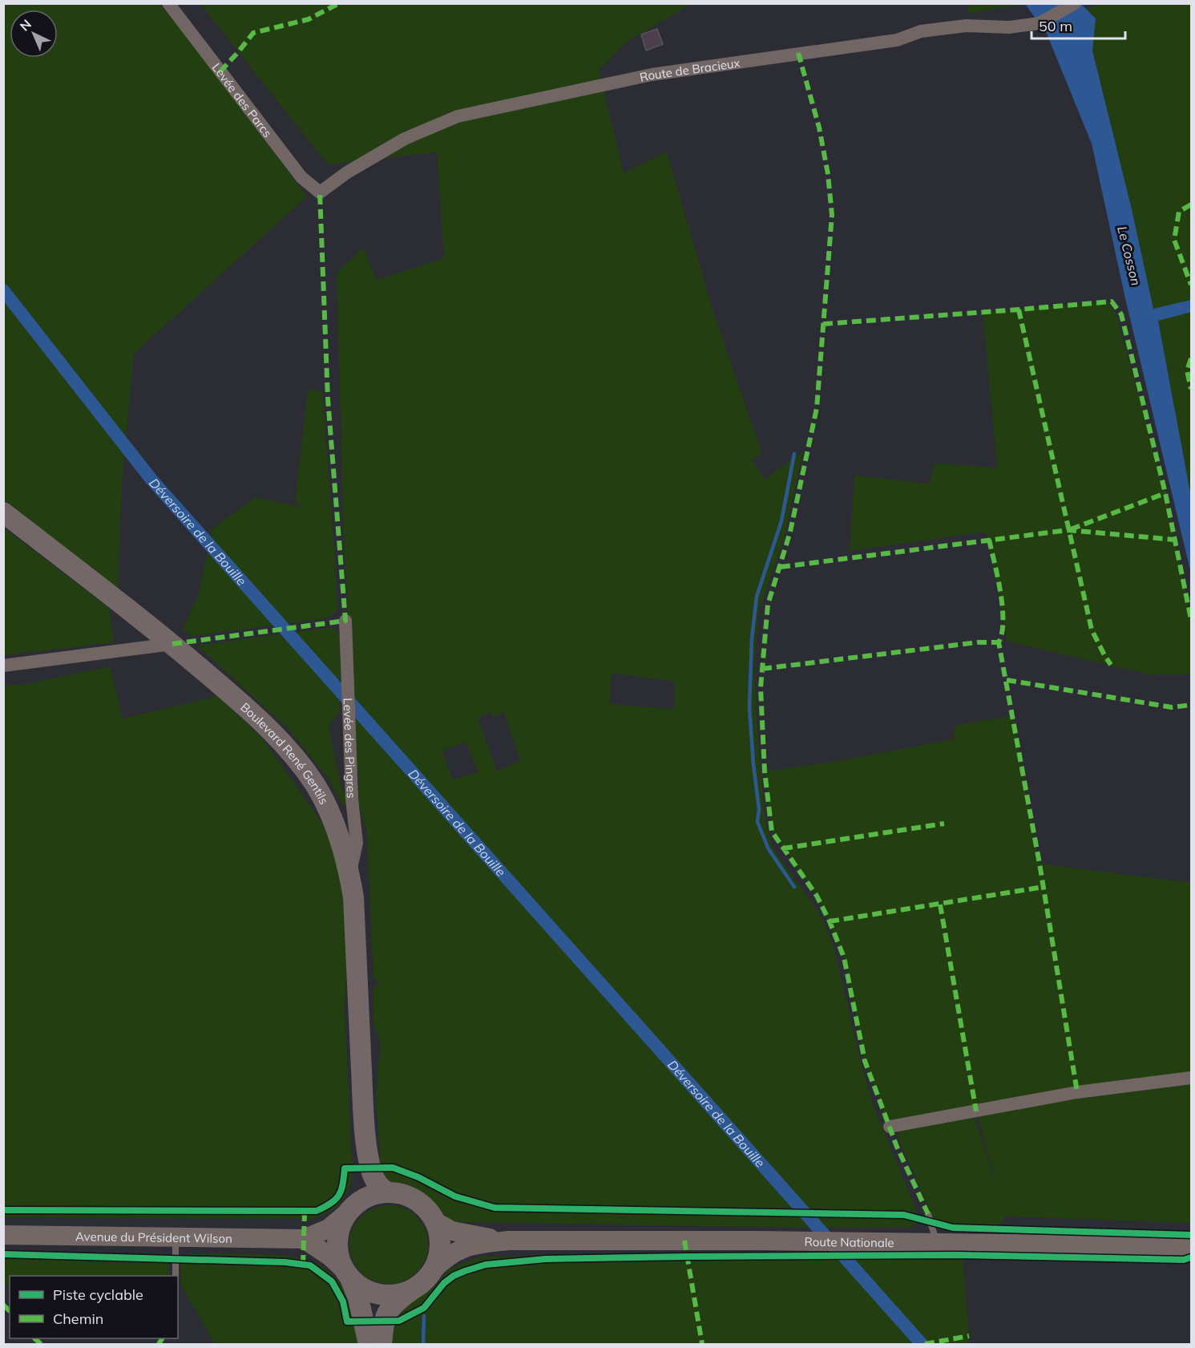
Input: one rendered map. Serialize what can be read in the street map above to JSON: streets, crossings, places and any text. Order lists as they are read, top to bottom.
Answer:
{
  "streets": {
    "main road": ["Boulevard René Gentils", "Avenue du Président Wilson", "Route Nationale"],
    "street": ["Route de Bracieux", "Levée des Parcs", "Levée des Pingres"]
  },
  "crossings": [
    ["Route de Bracieux", "Levée des Parcs"],
    ["Levée des Pingres", "Boulevard René Gentils"],
    ["Boulevard René Gentils", "Avenue du Président Wilson"],
    ["Boulevard René Gentils", "Route Nationale"],
    ["Avenue du Président Wilson", "Route Nationale"]
  ],
  "water": ["Le Cosson", "Déversoire de la Bouille"],
  "legend": ["Piste cyclable", "Chemin"],
  "scale_bar": "50 m",
  "north": "top left"
}
